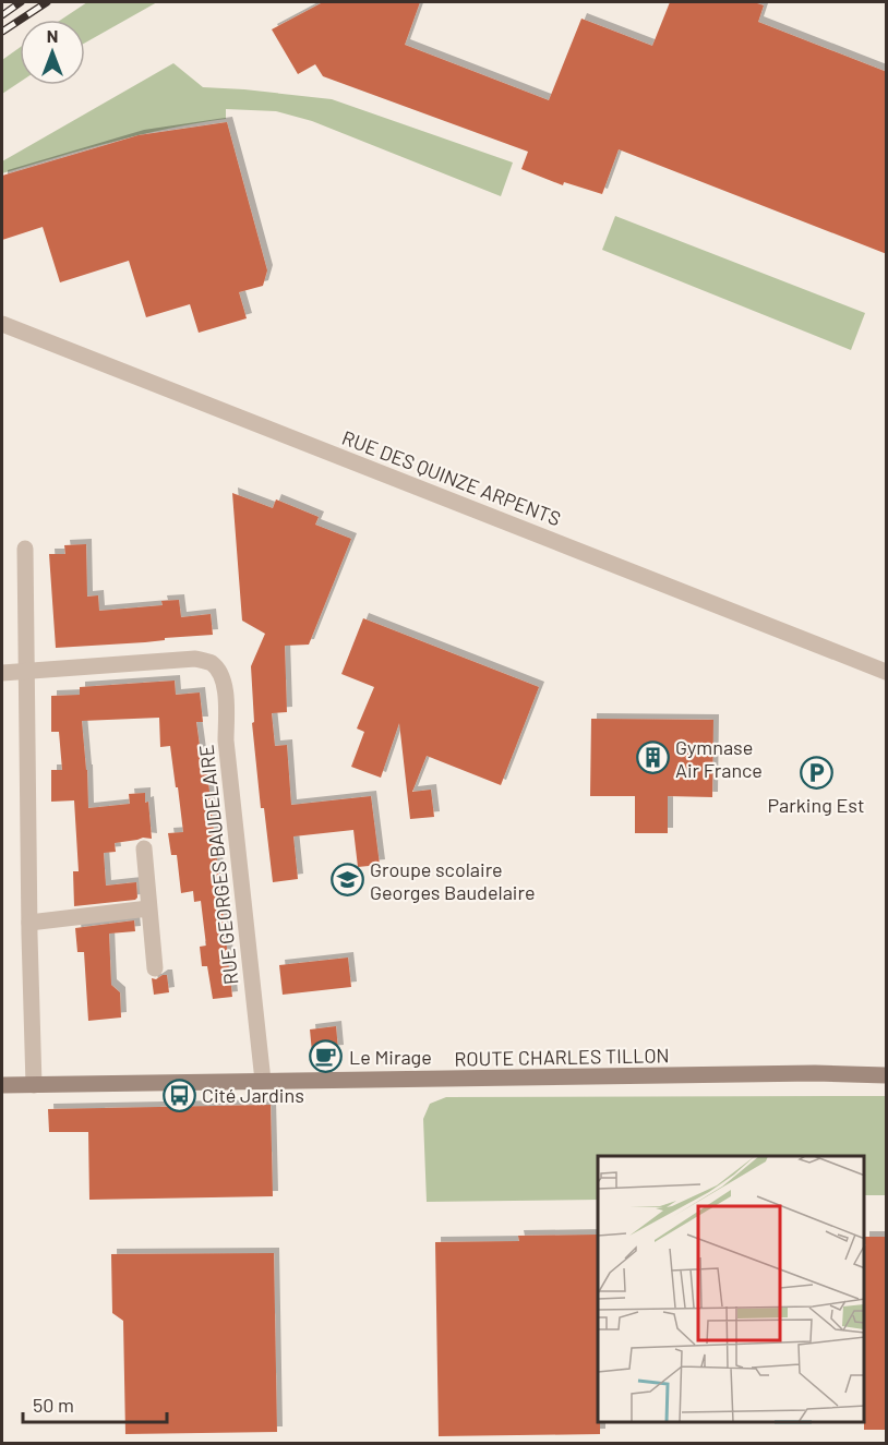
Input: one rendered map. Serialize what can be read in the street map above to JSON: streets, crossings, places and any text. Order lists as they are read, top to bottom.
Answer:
{
  "streets": {
    "main road": ["ROUTE CHARLES TILLON"],
    "street": ["RUE DES QUINZE ARPENTS", "RUE GEORGES BAUDELAIRE"]
  },
  "crossings": [
    ["RUE GEORGES BAUDELAIRE", "ROUTE CHARLES TILLON"]
  ],
  "places": {
    "building": ["Gymnase Air France"],
    "parking": ["Parking Est"],
    "school or university": ["Groupe scolaire Georges Baudelaire"],
    "cafe": ["Le Mirage"],
    "bus stop": ["Cité Jardins"]
  },
  "scale_bar": "50 m",
  "north": "top"
}
